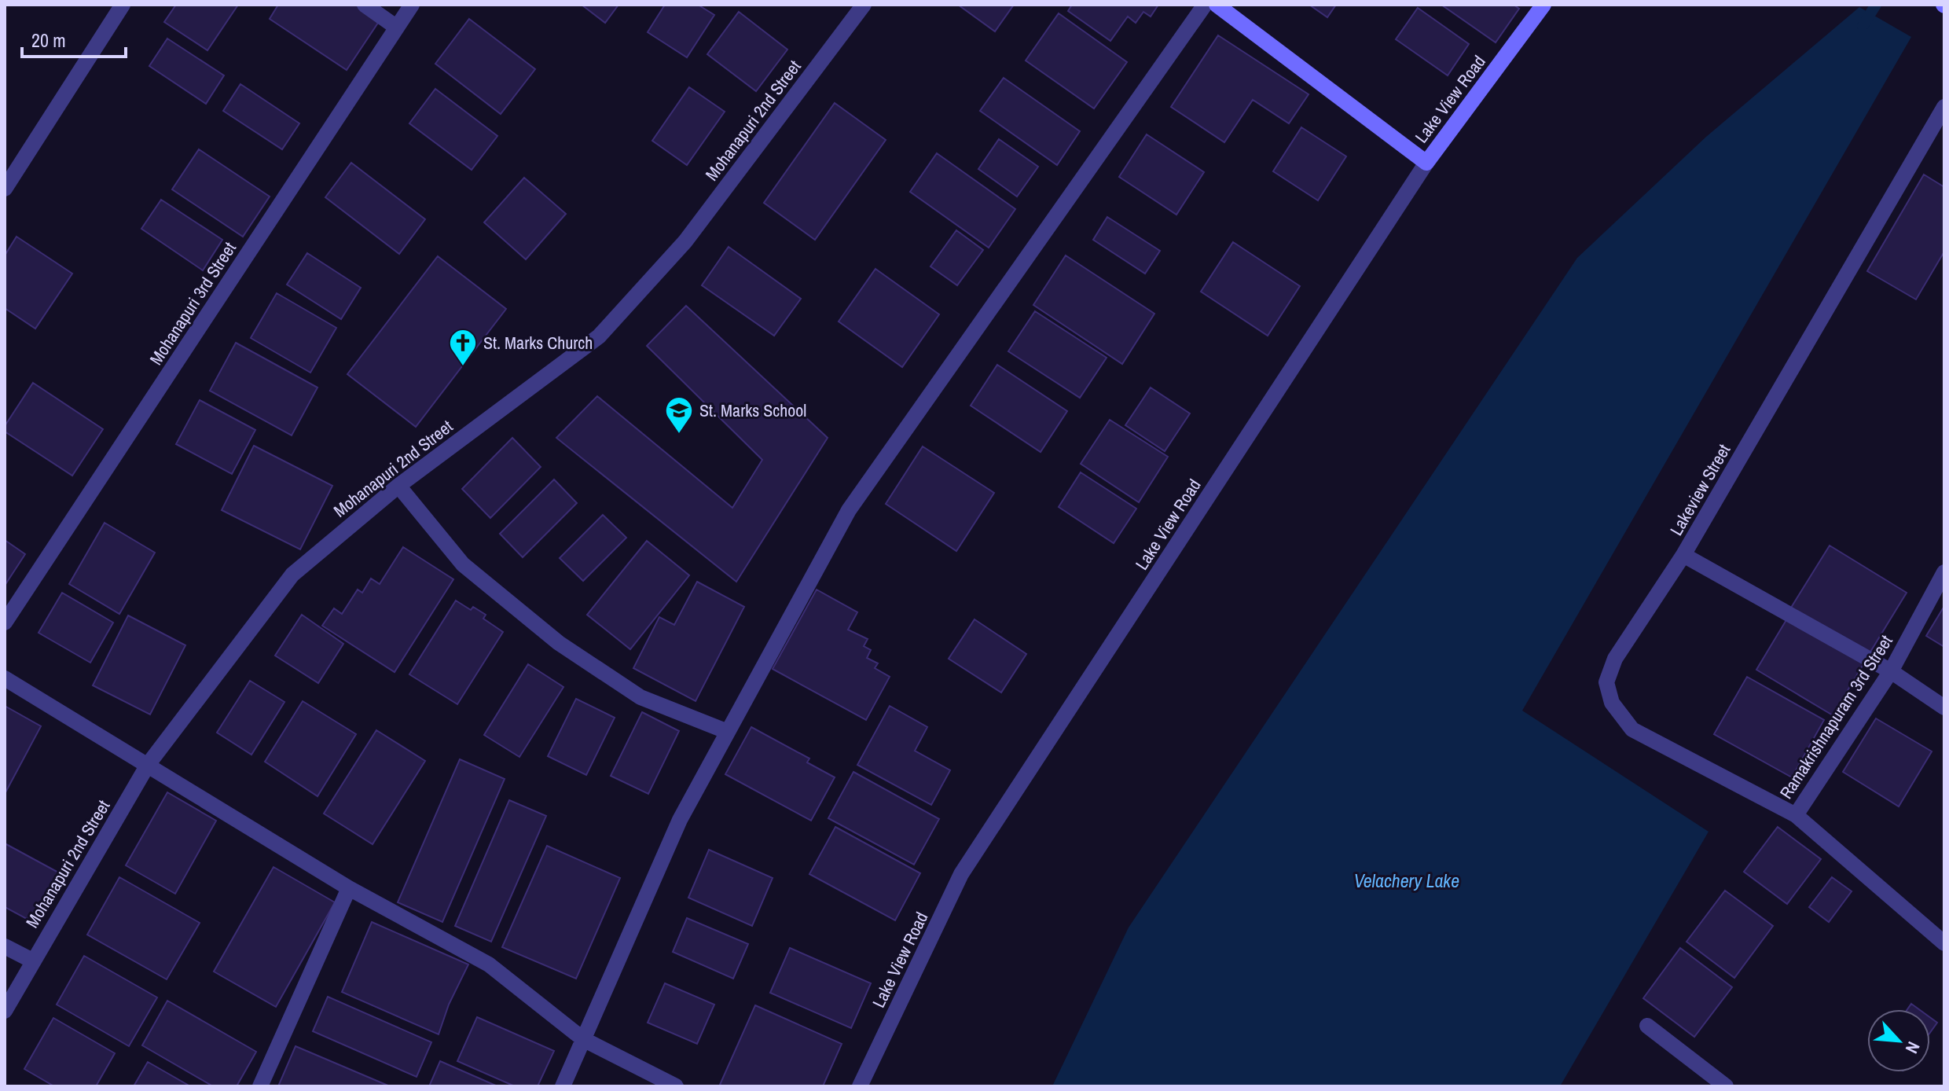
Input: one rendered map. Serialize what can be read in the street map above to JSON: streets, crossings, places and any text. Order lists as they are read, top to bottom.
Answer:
{
  "streets": {
    "street": [
      "Lake View Road",
      "Mohanapuri 2nd Street",
      "Mohanapuri 3rd Street",
      "Lakeview Street",
      "Ramakrishnapuram 3rd Street"
    ]
  },
  "crossings": [
    ["Lakeview Street", "Ramakrishnapuram 3rd Street"]
  ],
  "water": ["Velachery Lake"],
  "places": {
    "church": ["St. Marks Church"],
    "school or university": ["St. Marks School"]
  },
  "scale_bar": "20 m",
  "north": "bottom right"
}
